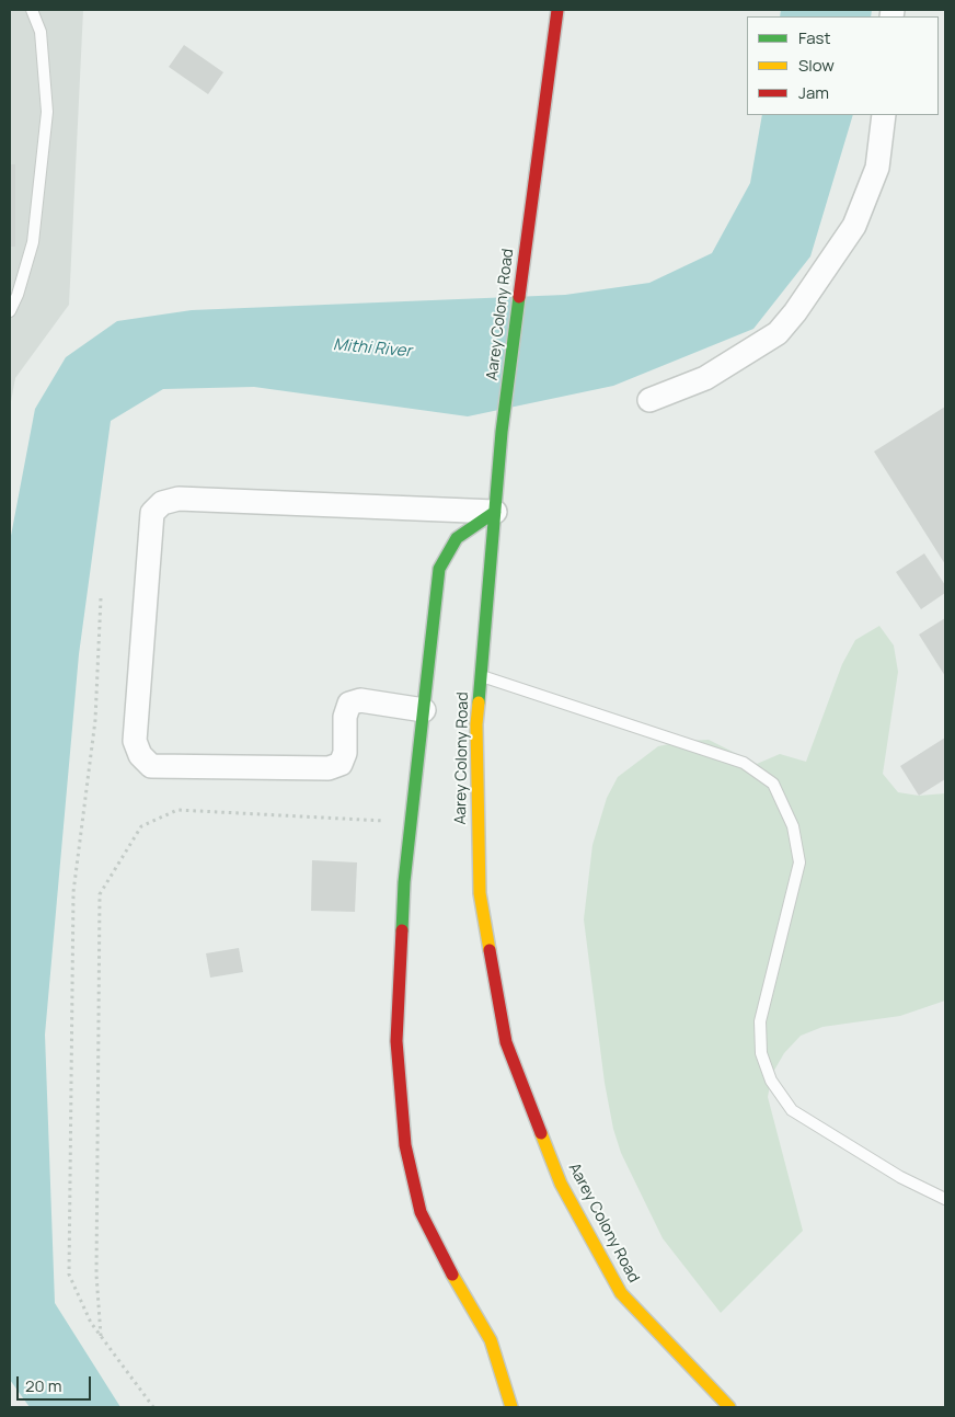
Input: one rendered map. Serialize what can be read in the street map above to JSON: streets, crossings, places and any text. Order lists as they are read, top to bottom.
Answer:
{
  "streets": {
    "main road": ["Aarey Colony Road"]
  },
  "water": ["Mithi River"],
  "legend": ["Fast", "Slow", "Jam"],
  "scale_bar": "20 m"
}
